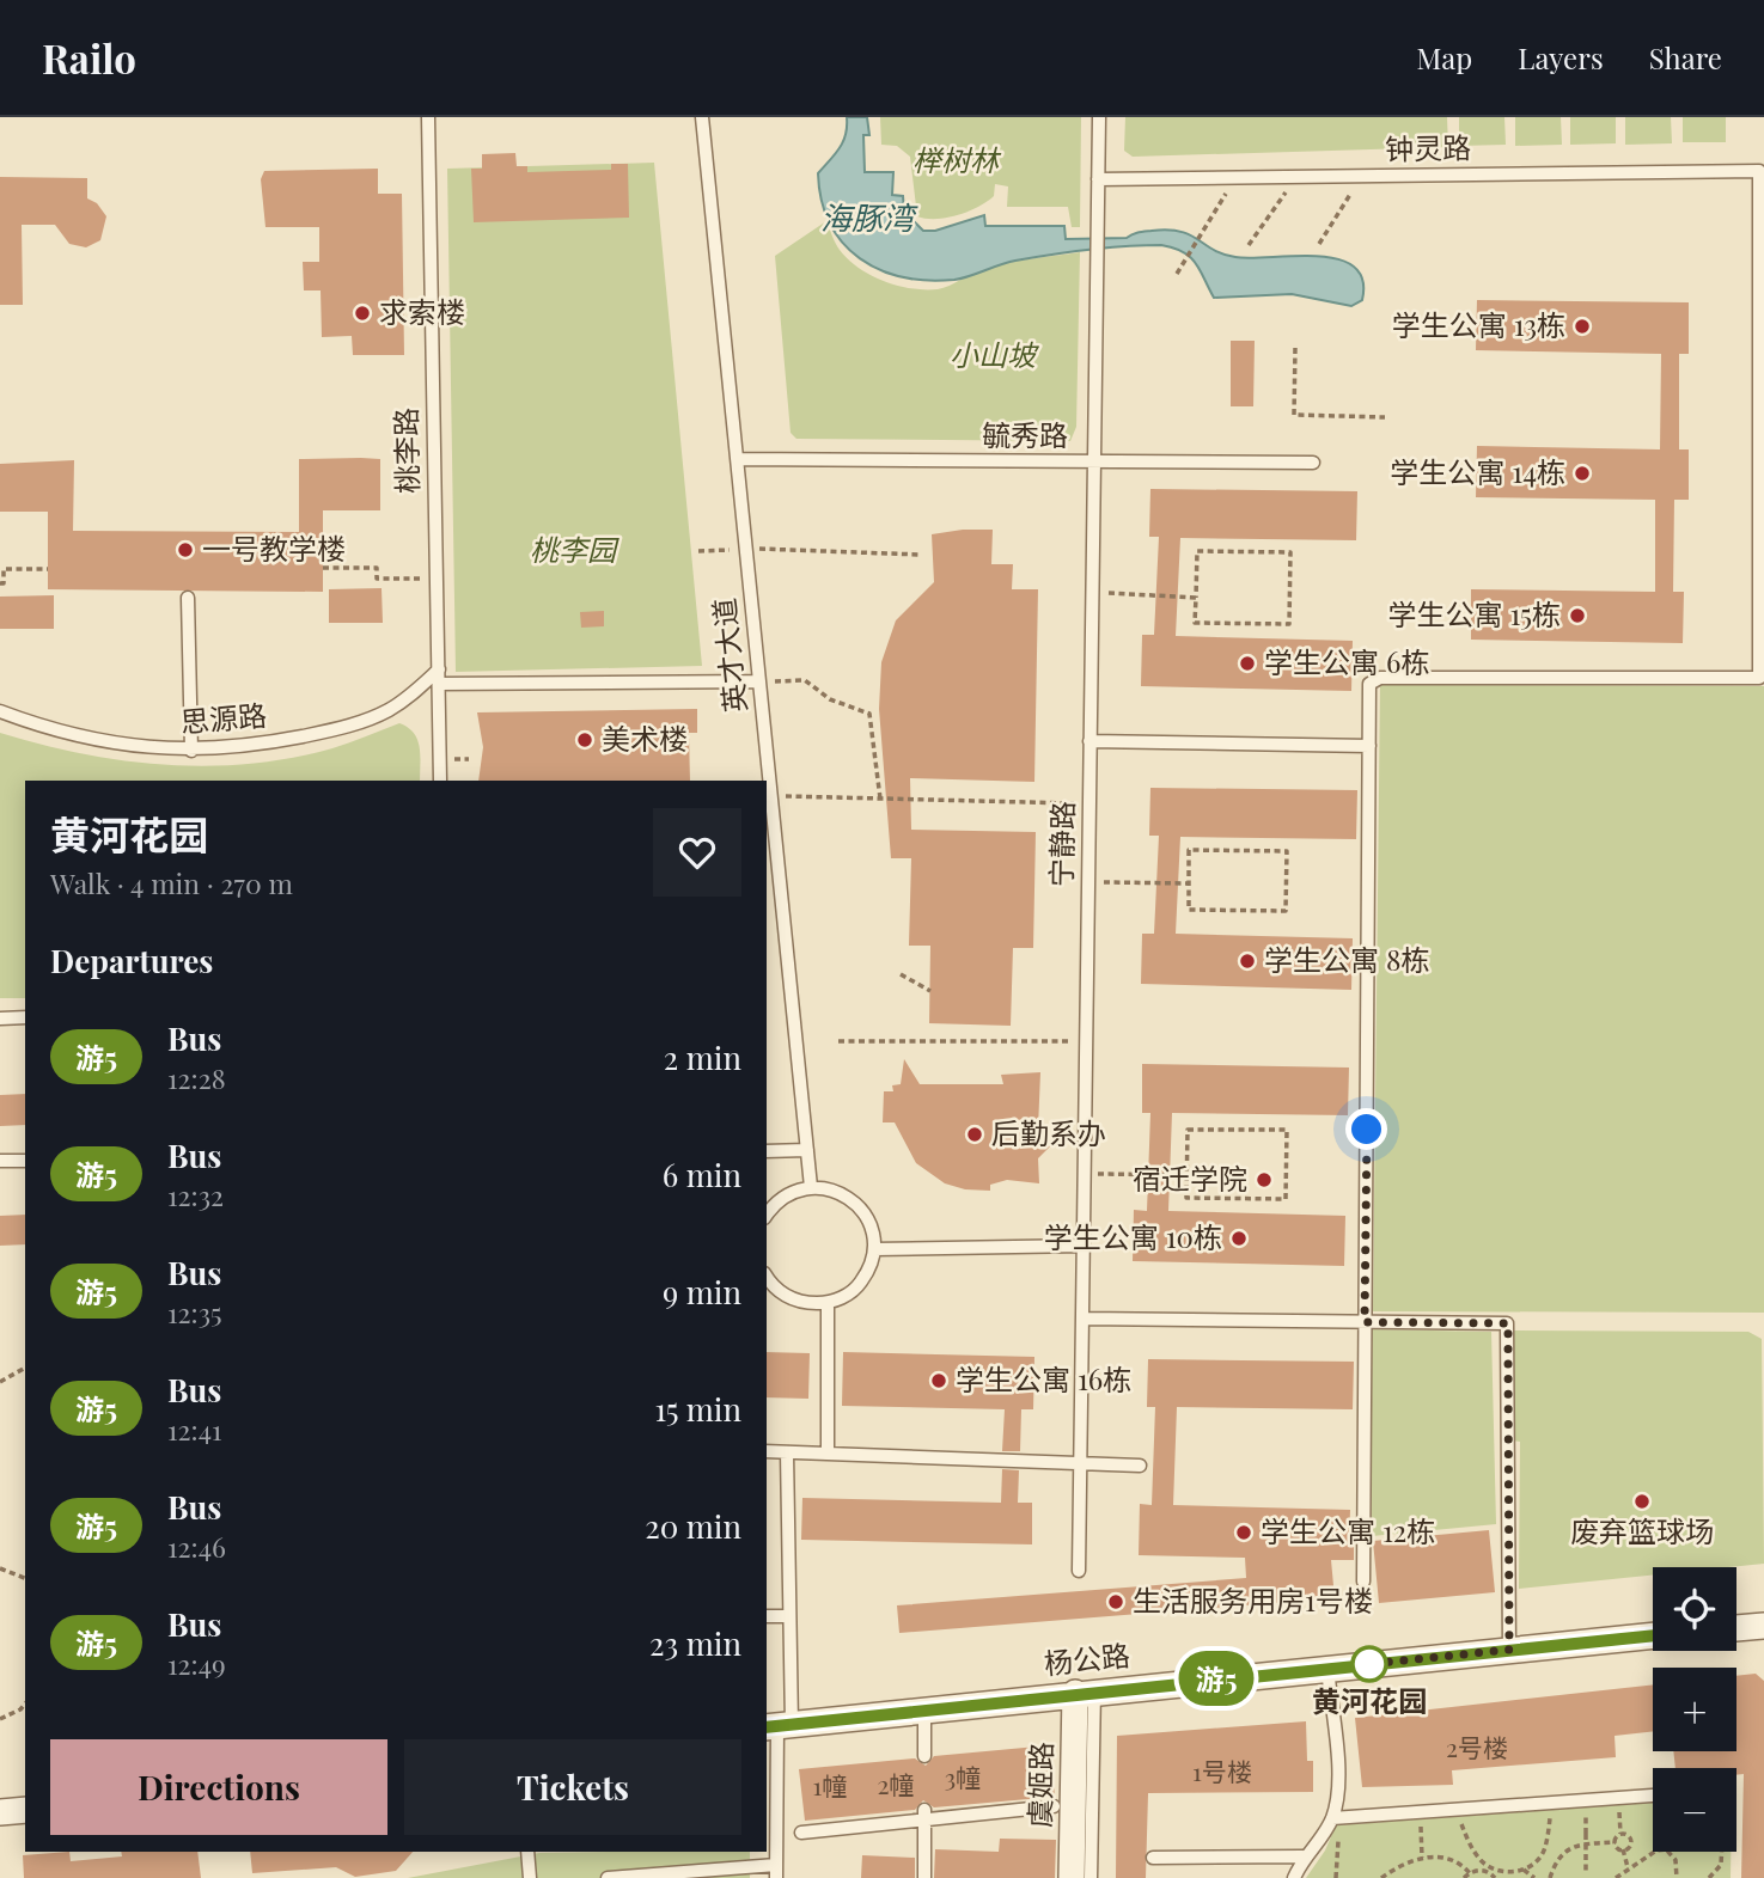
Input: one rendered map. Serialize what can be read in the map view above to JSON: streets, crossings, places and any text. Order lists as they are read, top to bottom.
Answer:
{
  "streets": {
    "street": ["杨公路", "虞姬路"],
    "lane": [
      "钟灵路",
      "毓秀路",
      "桃李路",
      "英才大道",
      "思源路",
      "宁静路"
    ]
  },
  "crossings": [
    ["钟灵路", "宁静路"],
    ["毓秀路", "英才大道"],
    ["毓秀路", "宁静路"],
    ["桃李路", "思源路"],
    ["杨公路", "虞姬路"]
  ],
  "water": ["海豚湾"],
  "parks": ["榉树林", "小山坡", "桃李园"],
  "places": [
    "求索楼",
    "学生公寓 13栋",
    "学生公寓 14栋",
    "一号教学楼",
    "学生公寓 15栋",
    "学生公寓 6栋",
    "美术楼",
    "学生公寓 8栋",
    "后勤系办",
    "宿迁学院",
    "学生公寓 10栋",
    "学生公寓 16栋",
    "废弃篮球场",
    "学生公寓 12栋",
    "生活服务用房1号楼",
    "黄河花园"
  ],
  "lines": ["bus line 游5"],
  "house_numbers": [
    "2号楼",
    "1号楼",
    "3幢",
    "2幢",
    "1幢"
  ],
  "page": {
    "header": "Railo",
    "nav": ["Map", "Layers", "Share"],
    "on_map": "游5",
    "heading": [
      ["黄河花园", "Walk · 4 min · 270 m"],
      "Departures"
    ],
    "list": [
      {
        "mark": "游5",
        "name": "Bus",
        "note": "12:28",
        "value": "2 min"
      },
      {
        "mark": "游5",
        "name": "Bus",
        "note": "12:32",
        "value": "6 min"
      },
      {
        "mark": "游5",
        "name": "Bus",
        "note": "12:35",
        "value": "9 min"
      },
      {
        "mark": "游5",
        "name": "Bus",
        "note": "12:41",
        "value": "15 min"
      },
      {
        "mark": "游5",
        "name": "Bus",
        "note": "12:46",
        "value": "20 min"
      },
      {
        "mark": "游5",
        "name": "Bus",
        "note": "12:49",
        "value": "23 min"
      }
    ],
    "map_buttons": ["+", "−"],
    "buttons": ["Directions", "Tickets"]
  }
}
